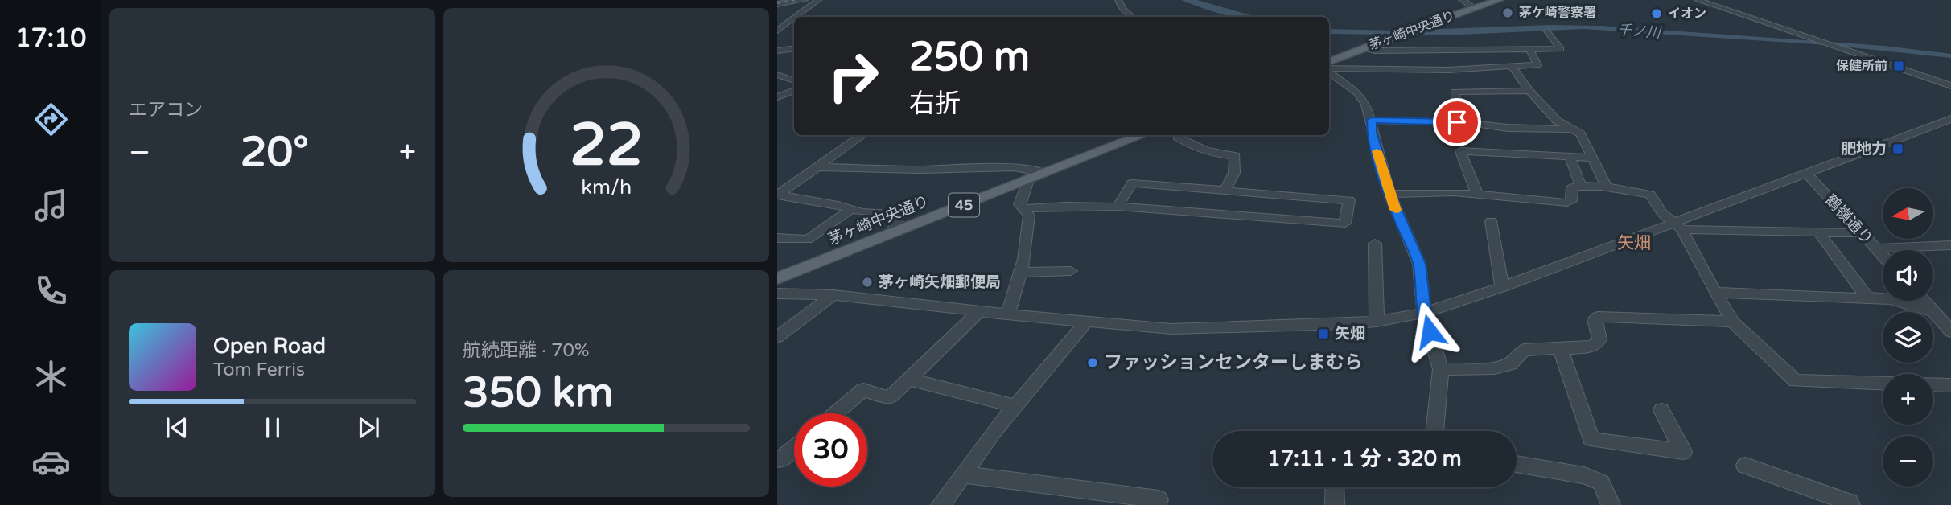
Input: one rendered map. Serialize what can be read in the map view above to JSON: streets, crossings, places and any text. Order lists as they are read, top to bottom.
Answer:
{
  "streets": {
    "main road": ["茅ヶ崎中央通り", "45"],
    "street": ["鶴嶺通り"]
  },
  "districts": ["矢畑"],
  "water": ["千ノ川"],
  "places": {
    "other": [
      "茅ケ崎警察署",
      "イオン",
      "茅ヶ崎矢畑郵便局",
      "ファッションセンターしまむら"
    ],
    "transit": ["保健所前", "肥地力", "矢畑"]
  },
  "north": "left",
  "page": {
    "tabs": "17:10",
    "tile": [
      "エアコン",
      ["航続距離 · 70%", "350 km"]
    ],
    "turn": ["250 m", "右折"],
    "heat": ["−", "20°", "+"],
    "map_buttons": ["+", "−"],
    "song": ["Open Road", "Tom Ferris"],
    "limit": "30",
    "trip": "17:11 · 1 分 · 320 m",
    "gauge": ["22", "km/h"]
  }
}
